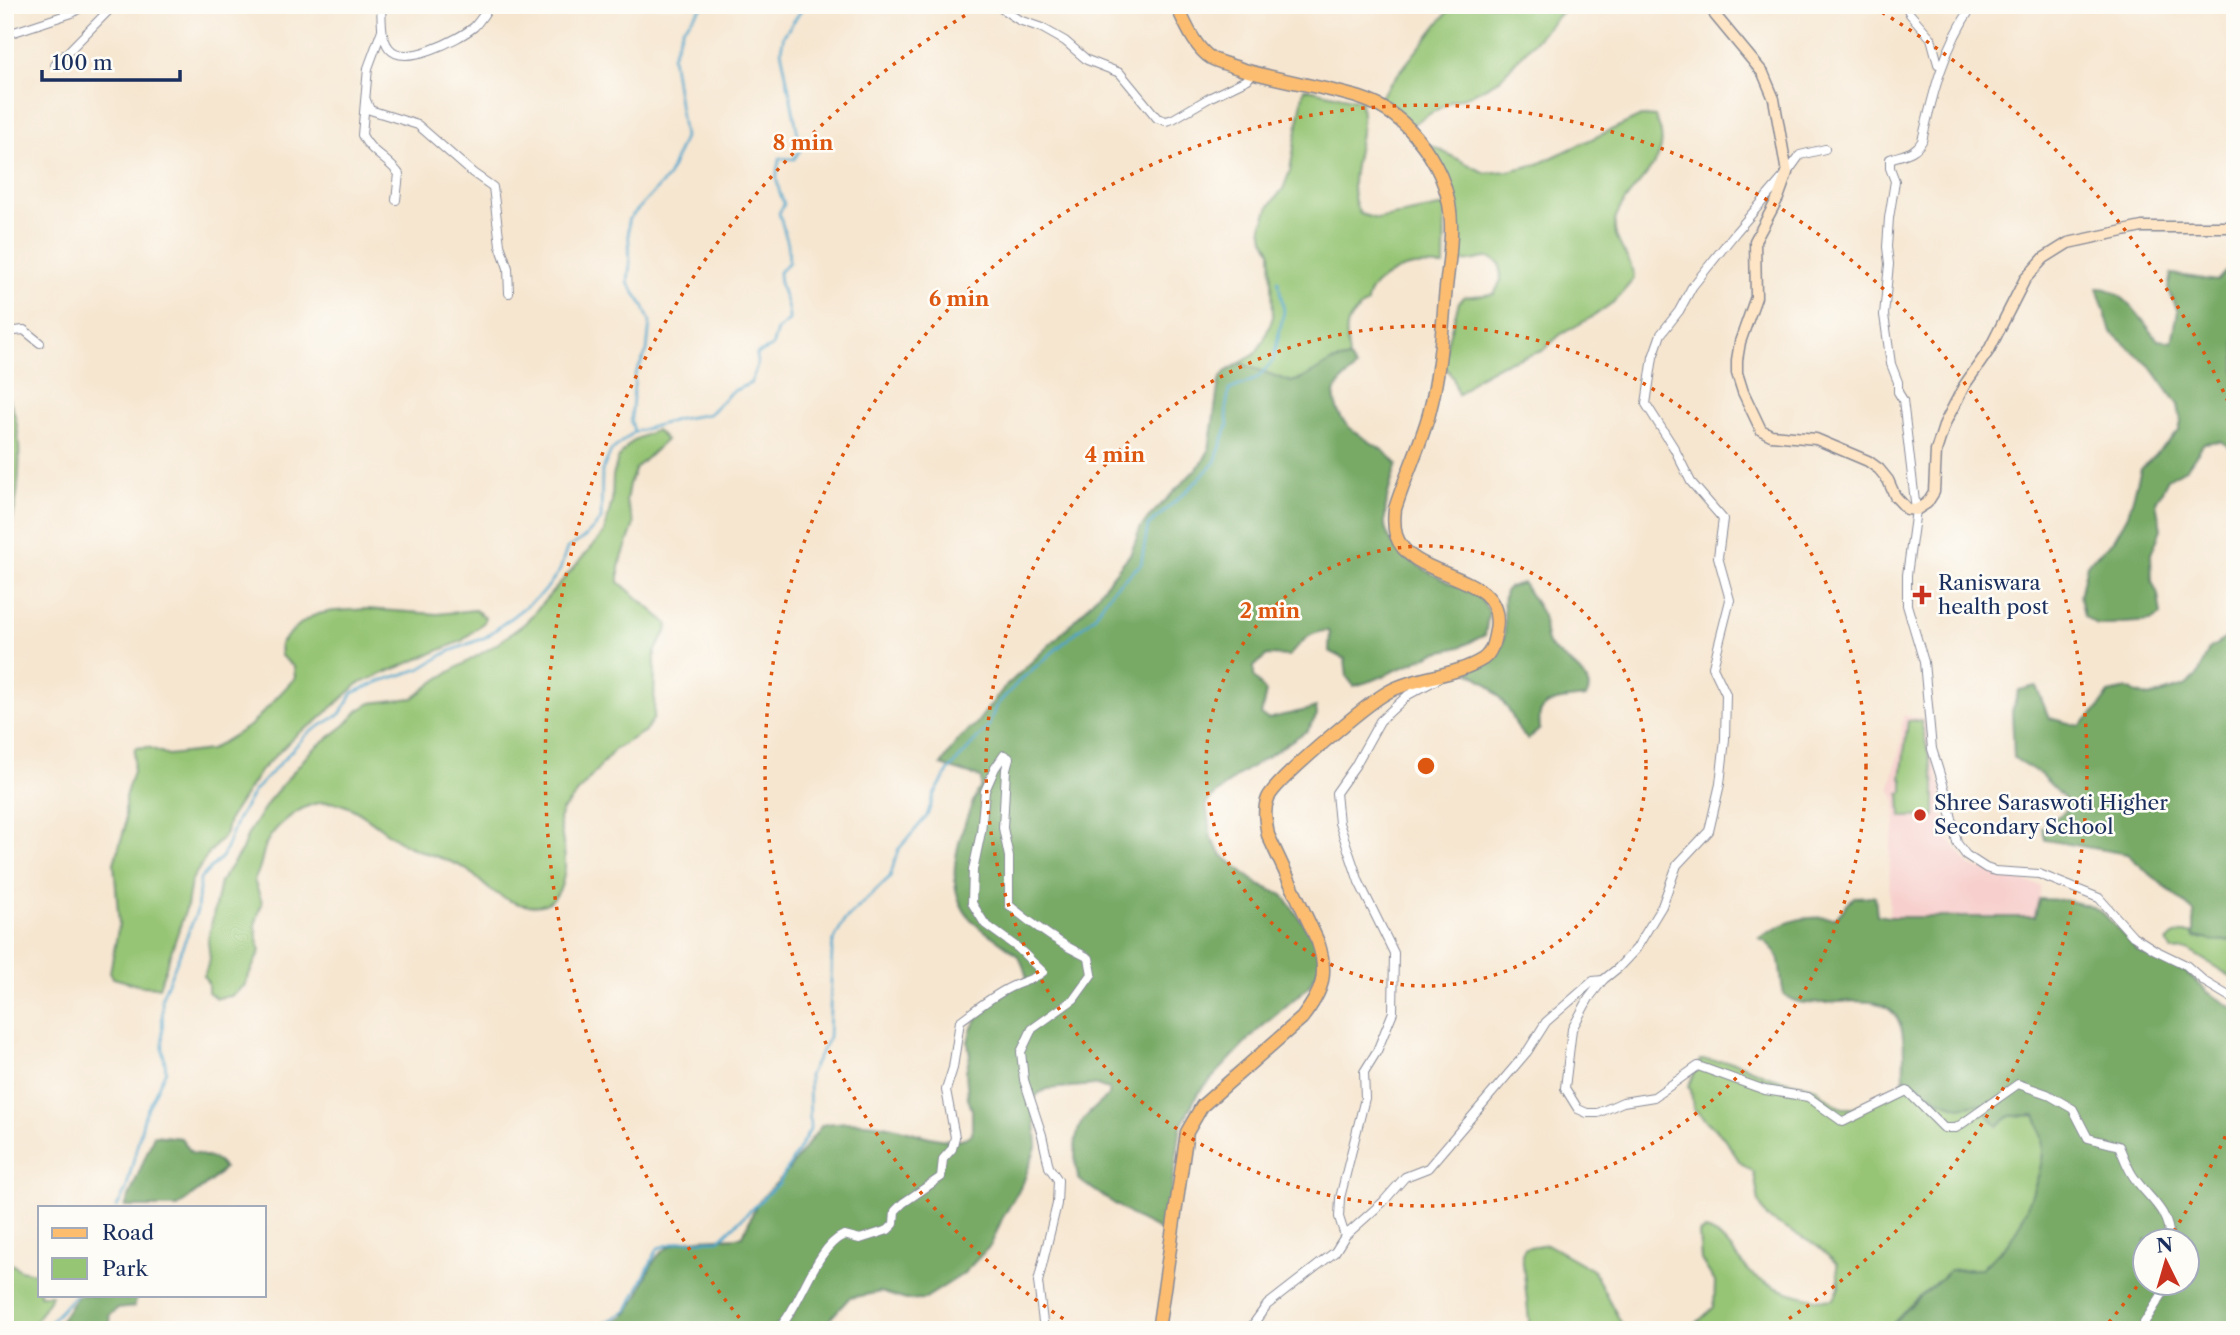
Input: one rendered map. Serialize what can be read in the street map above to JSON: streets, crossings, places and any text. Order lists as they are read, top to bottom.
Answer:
{
  "places": {
    "health": ["Raniswara health post"],
    "other": ["Shree Saraswoti Higher Secondary School"]
  },
  "legend": ["Road", "Park"],
  "scale_bar": "100 m",
  "north": "top",
  "rings": [
    "8 min",
    "6 min",
    "4 min",
    "2 min"
  ]
}
